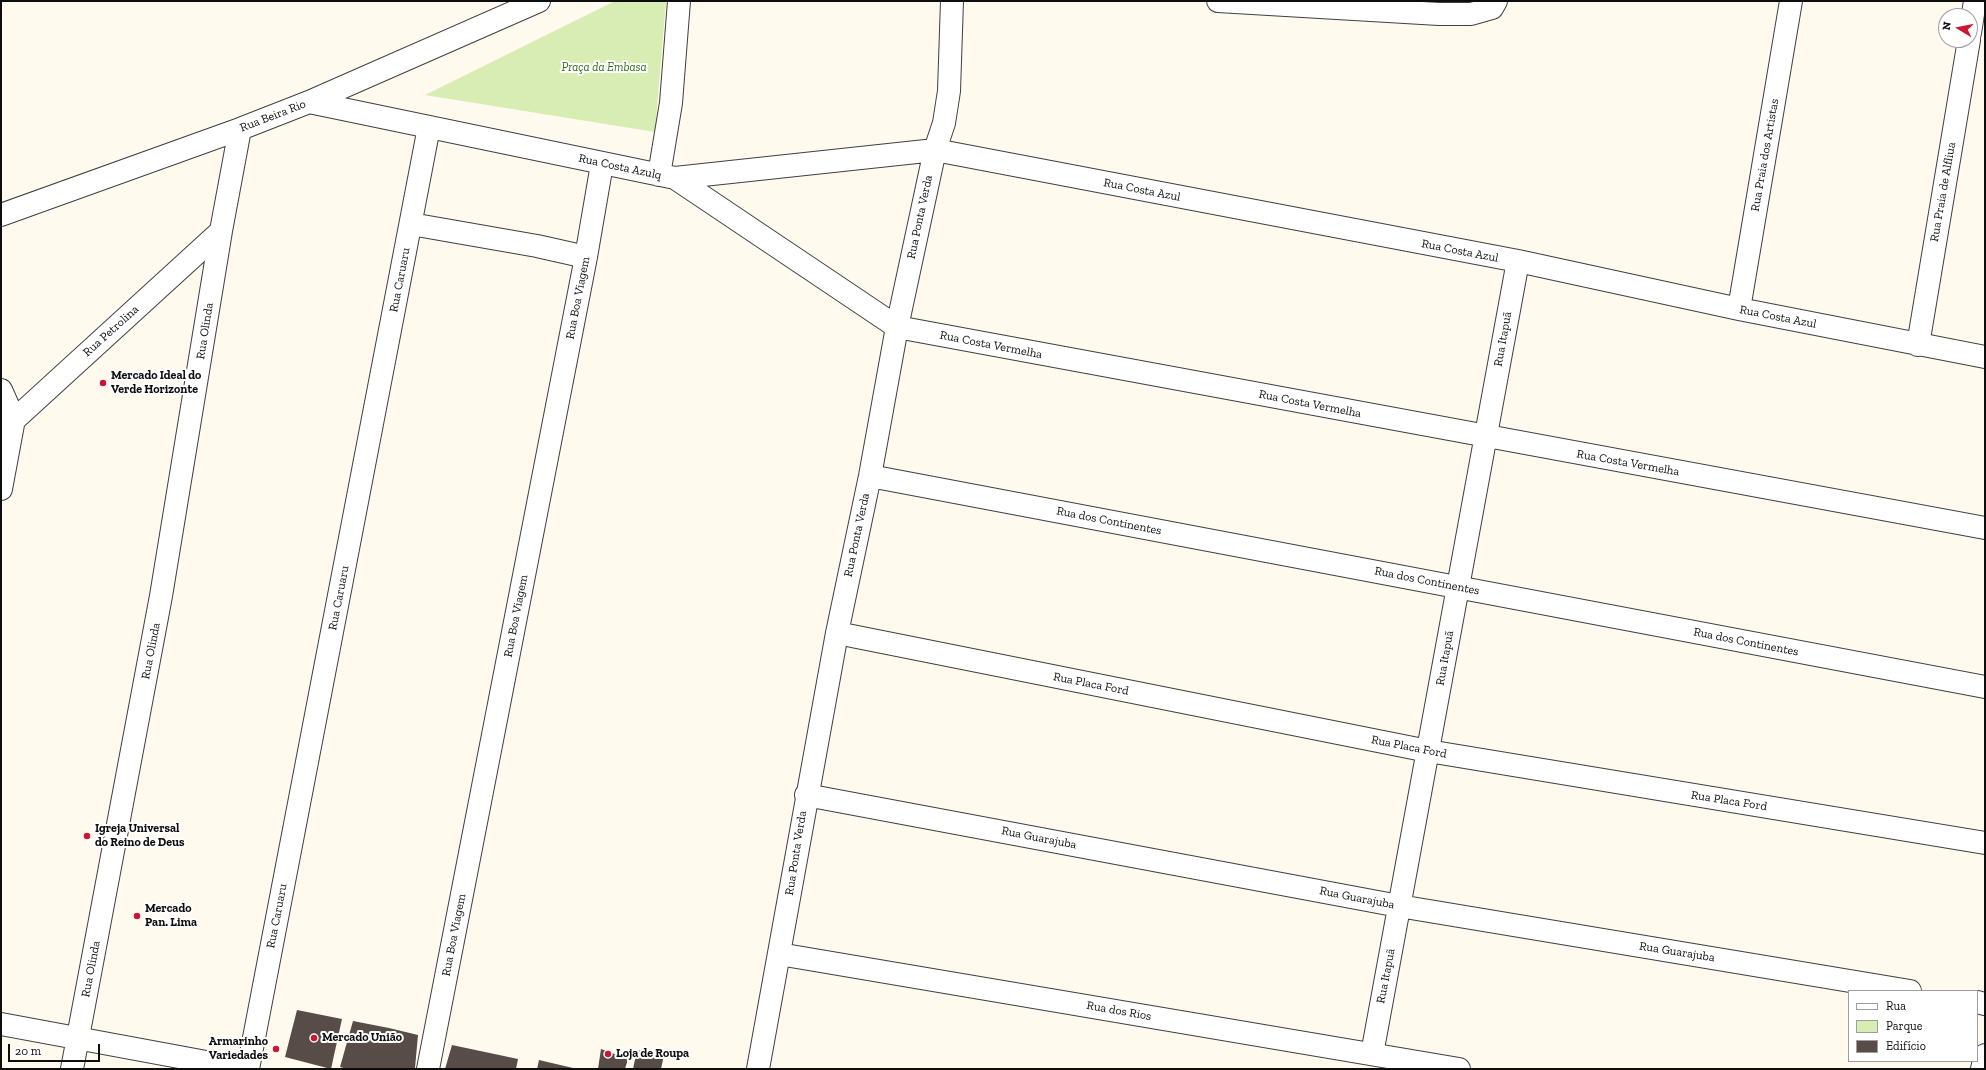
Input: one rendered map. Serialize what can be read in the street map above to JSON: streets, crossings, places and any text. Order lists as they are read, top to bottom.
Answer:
{
  "streets": {
    "street": [
      "Rua Beira Rio",
      "Rua Praia dos Artistas",
      "Rua Costa Azulq",
      "Rua Costa Azul",
      "Rua Praia de Alfliua",
      "Rua Ponta Verda",
      "Rua Caruaru",
      "Rua Boa Viagem",
      "Rua Petrolina",
      "Rua Olinda",
      "Rua Itapuã",
      "Rua Costa Vermelha",
      "Rua dos Continentes",
      "Rua Placa Ford",
      "Rua Guarajuba",
      "Rua dos Rios"
    ]
  },
  "crossings": [
    ["Rua Beira Rio", "Rua Costa Azulq"],
    ["Rua Beira Rio", "Rua Olinda"],
    ["Rua Praia dos Artistas", "Rua Costa Azul"],
    ["Rua Costa Azulq", "Rua Costa Azul"],
    ["Rua Costa Azulq", "Rua Ponta Verda"],
    ["Rua Costa Azulq", "Rua Caruaru"],
    ["Rua Costa Azulq", "Rua Boa Viagem"],
    ["Rua Costa Azulq", "Rua Costa Vermelha"],
    ["Rua Costa Azul", "Rua Praia de Alfliua"],
    ["Rua Costa Azul", "Rua Ponta Verda"],
    ["Rua Costa Azul", "Rua Itapuã"],
    ["Rua Ponta Verda", "Rua Costa Vermelha"],
    ["Rua Ponta Verda", "Rua dos Continentes"],
    ["Rua Ponta Verda", "Rua Placa Ford"],
    ["Rua Ponta Verda", "Rua Guarajuba"],
    ["Rua Ponta Verda", "Rua dos Rios"],
    ["Rua Petrolina", "Rua Olinda"],
    ["Rua Itapuã", "Rua Costa Vermelha"],
    ["Rua Itapuã", "Rua dos Continentes"],
    ["Rua Itapuã", "Rua Placa Ford"],
    ["Rua Itapuã", "Rua Guarajuba"],
    ["Rua Itapuã", "Rua dos Rios"]
  ],
  "parks": ["Praça da Embasa"],
  "places": [
    "Mercado Ideal do Verde Horizonte",
    "Igreja Universal do Reino de Deus",
    "Mercado Pan. Lima",
    "Mercado União",
    "Armarinho Variedades",
    "Loja de Roupa"
  ],
  "legend": ["Rua", "Parque", "Edifício"],
  "scale_bar": "20 m",
  "north": "left"
}
